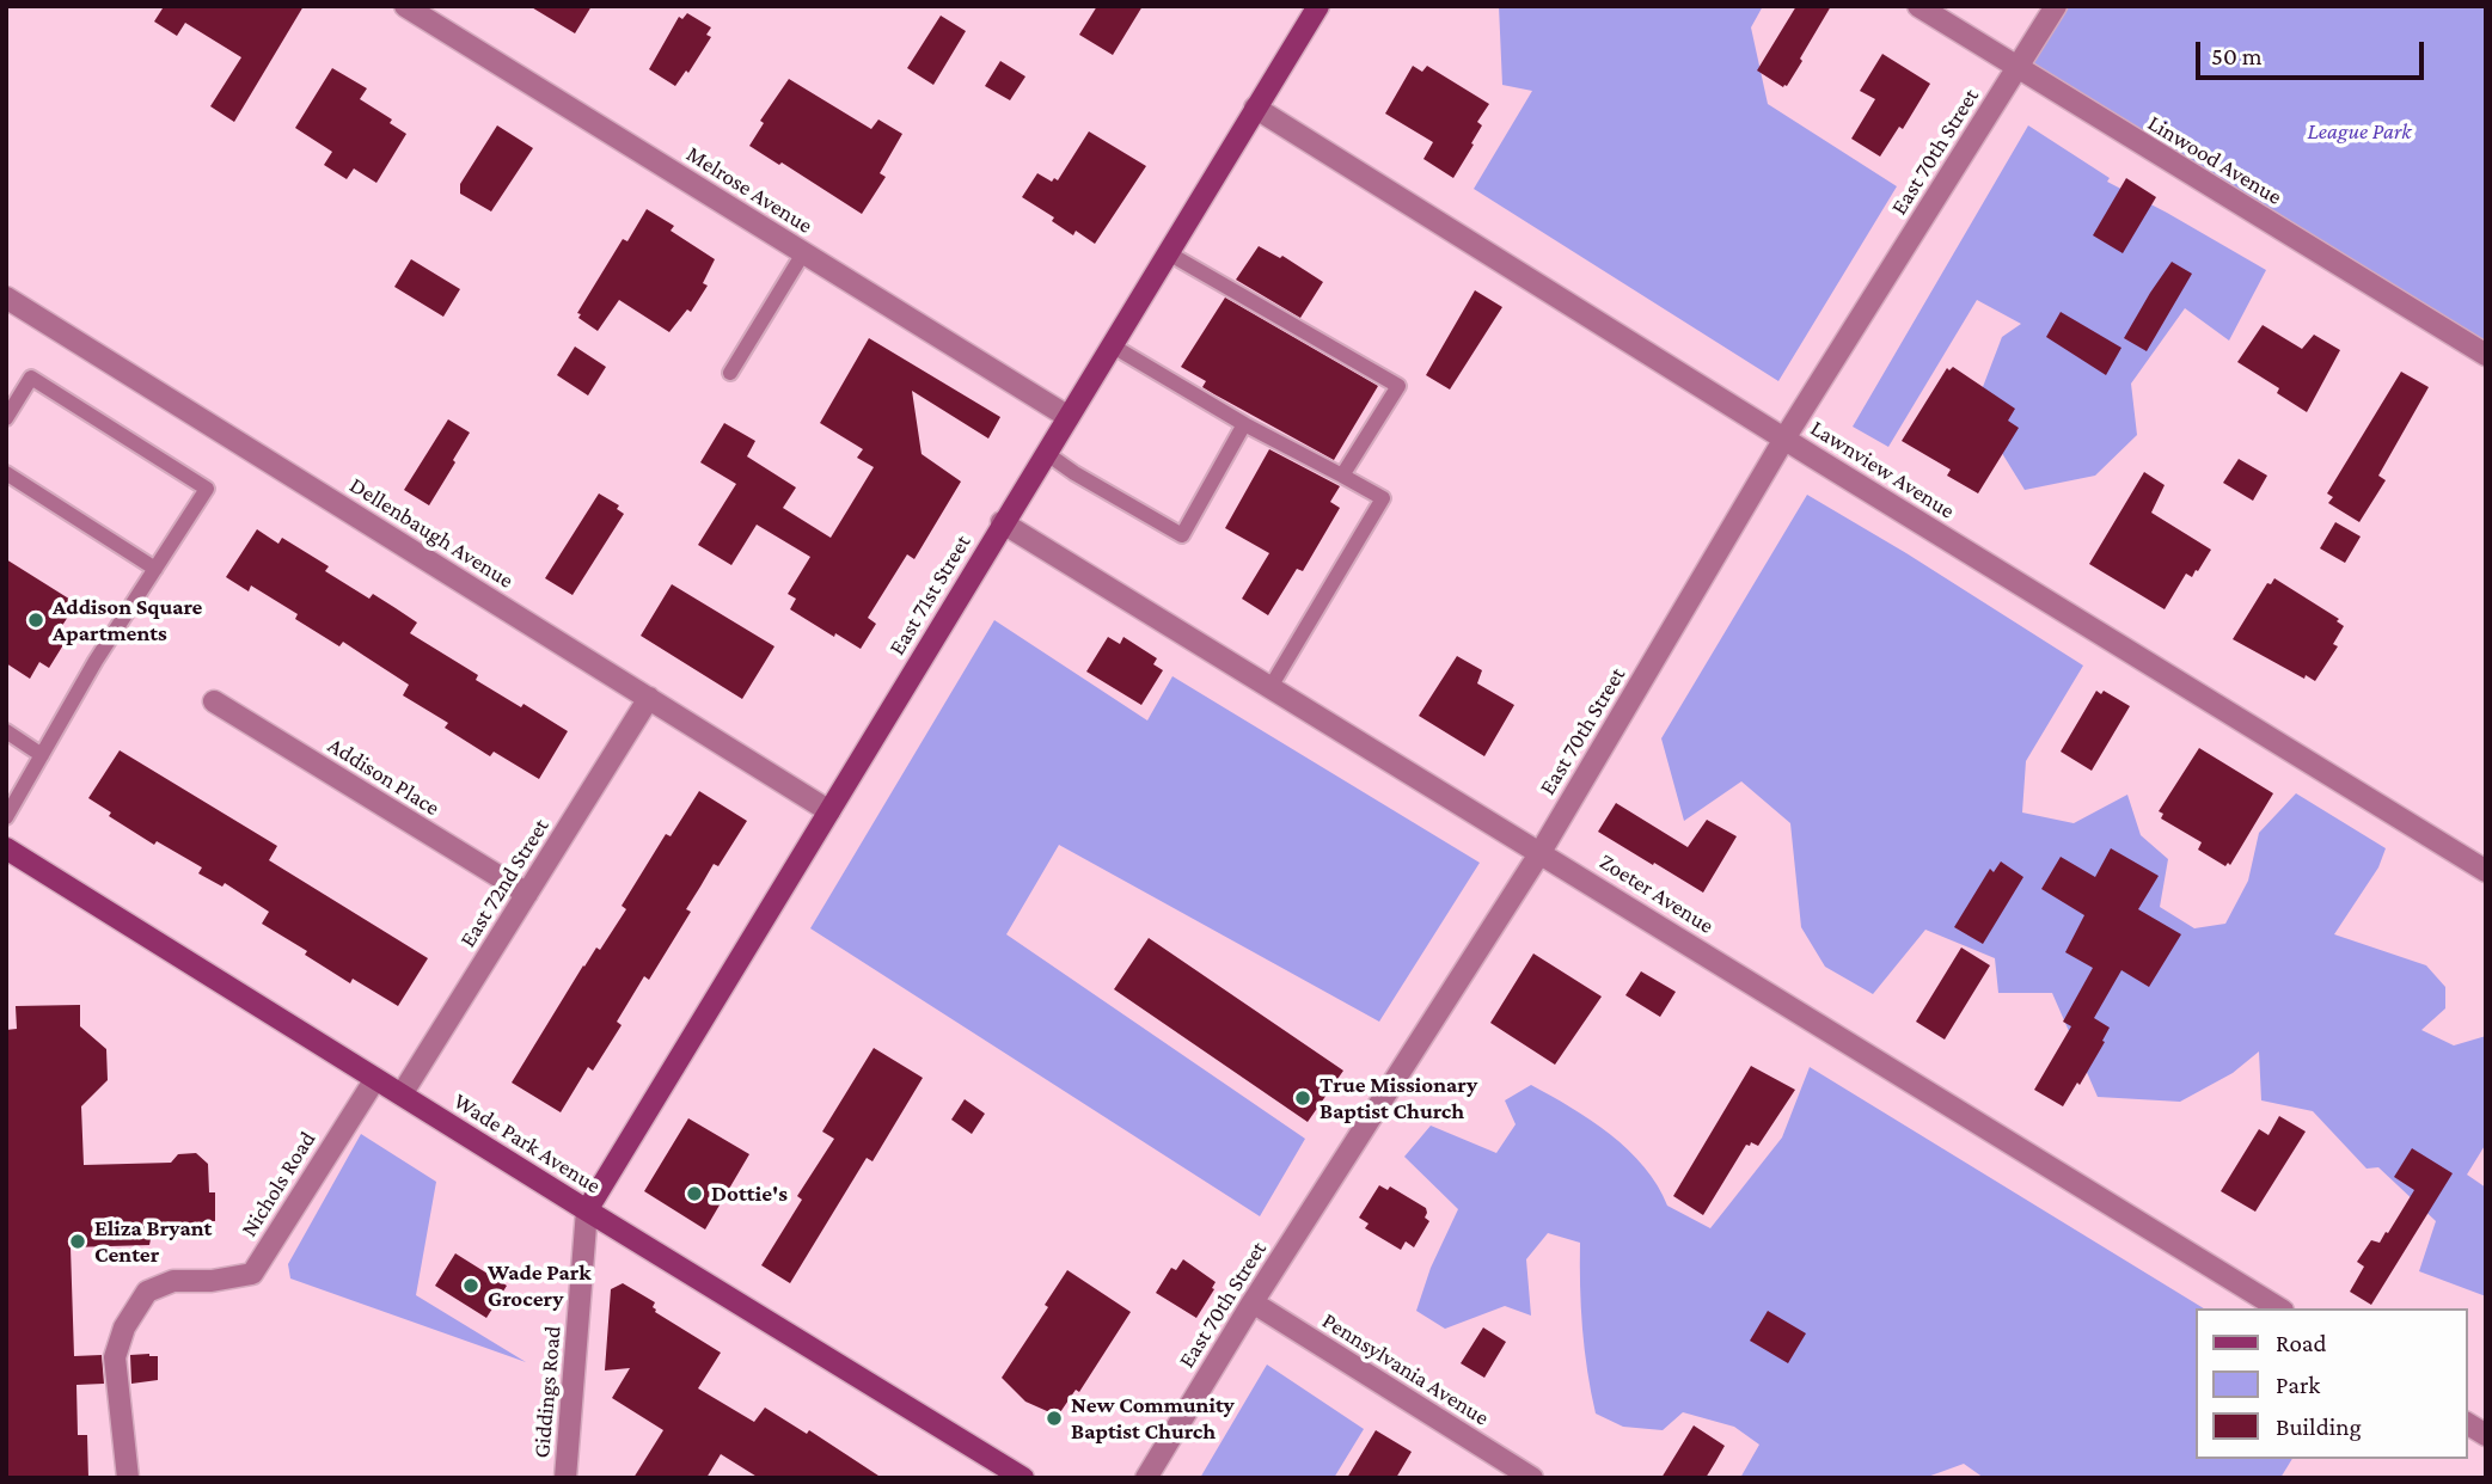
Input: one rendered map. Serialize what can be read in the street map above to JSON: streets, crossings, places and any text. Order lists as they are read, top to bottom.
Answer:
{
  "streets": {
    "street": [
      "East 70th Street",
      "Linwood Avenue",
      "Melrose Avenue",
      "Lawnview Avenue",
      "Dellenbaugh Avenue",
      "East 71st Street",
      "Addison Place",
      "East 72nd Street",
      "Zoeter Avenue",
      "Wade Park Avenue",
      "Nichols Road",
      "Pennsylvania Avenue",
      "Giddings Road"
    ]
  },
  "crossings": [
    ["East 70th Street", "Linwood Avenue"],
    ["East 70th Street", "Lawnview Avenue"],
    ["East 70th Street", "Zoeter Avenue"],
    ["East 70th Street", "Pennsylvania Avenue"],
    ["Melrose Avenue", "East 71st Street"],
    ["Lawnview Avenue", "East 71st Street"],
    ["Dellenbaugh Avenue", "East 71st Street"],
    ["Dellenbaugh Avenue", "East 72nd Street"],
    ["East 71st Street", "Zoeter Avenue"],
    ["East 71st Street", "Wade Park Avenue"],
    ["East 71st Street", "Giddings Road"],
    ["Addison Place", "East 72nd Street"],
    ["East 72nd Street", "Wade Park Avenue"],
    ["Wade Park Avenue", "Nichols Road"],
    ["Wade Park Avenue", "Giddings Road"]
  ],
  "parks": ["League Park"],
  "places": [
    "Addison Square Apartments",
    "True Missionary Baptist Church",
    "Dottie's",
    "Eliza Bryant Center",
    "Wade Park Grocery",
    "New Community Baptist Church"
  ],
  "legend": ["Road", "Park", "Building"],
  "scale_bar": "50 m"
}
